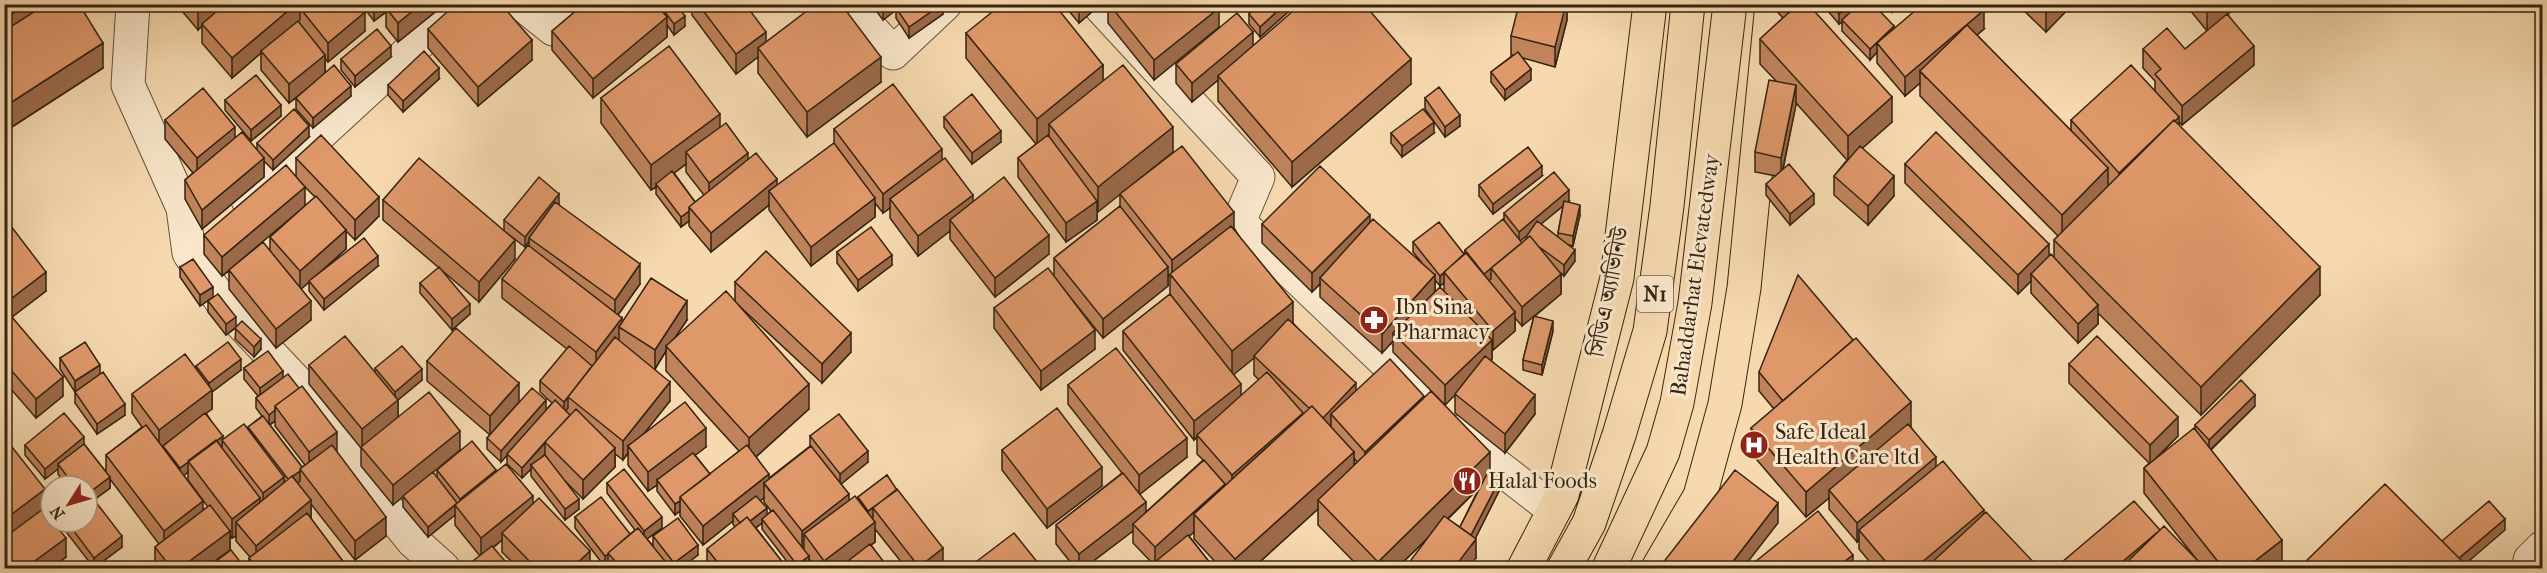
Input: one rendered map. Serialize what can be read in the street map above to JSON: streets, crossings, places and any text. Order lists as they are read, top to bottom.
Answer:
{
  "streets": {
    "highway": ["Bahaddarhat Elevatedway", "সিডিএ অ্যাভিনিউ", "N1"]
  },
  "places": {
    "pharmacy": ["Ibn Sina Pharmacy"],
    "hospital": ["Safe Ideal Health Care ltd"],
    "restaurant": ["Halal Foods"]
  },
  "north": "bottom left"
}
